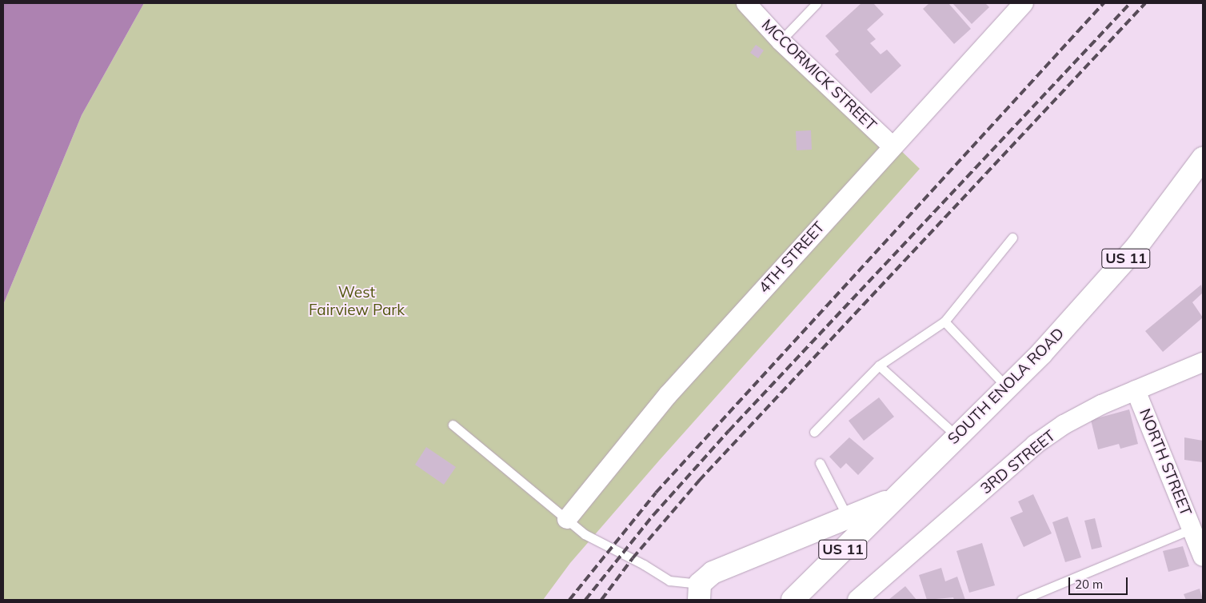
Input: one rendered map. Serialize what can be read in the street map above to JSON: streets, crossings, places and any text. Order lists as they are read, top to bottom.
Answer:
{
  "streets": {
    "main road": ["US 11", "SOUTH ENOLA ROAD"],
    "street": [
      "MCCORMICK STREET",
      "4TH STREET",
      "3RD STREET",
      "NORTH STREET"
    ]
  },
  "crossings": [
    ["MCCORMICK STREET", "4TH STREET"],
    ["3RD STREET", "NORTH STREET"]
  ],
  "parks": ["West Fairview Park"],
  "scale_bar": "20 m"
}
